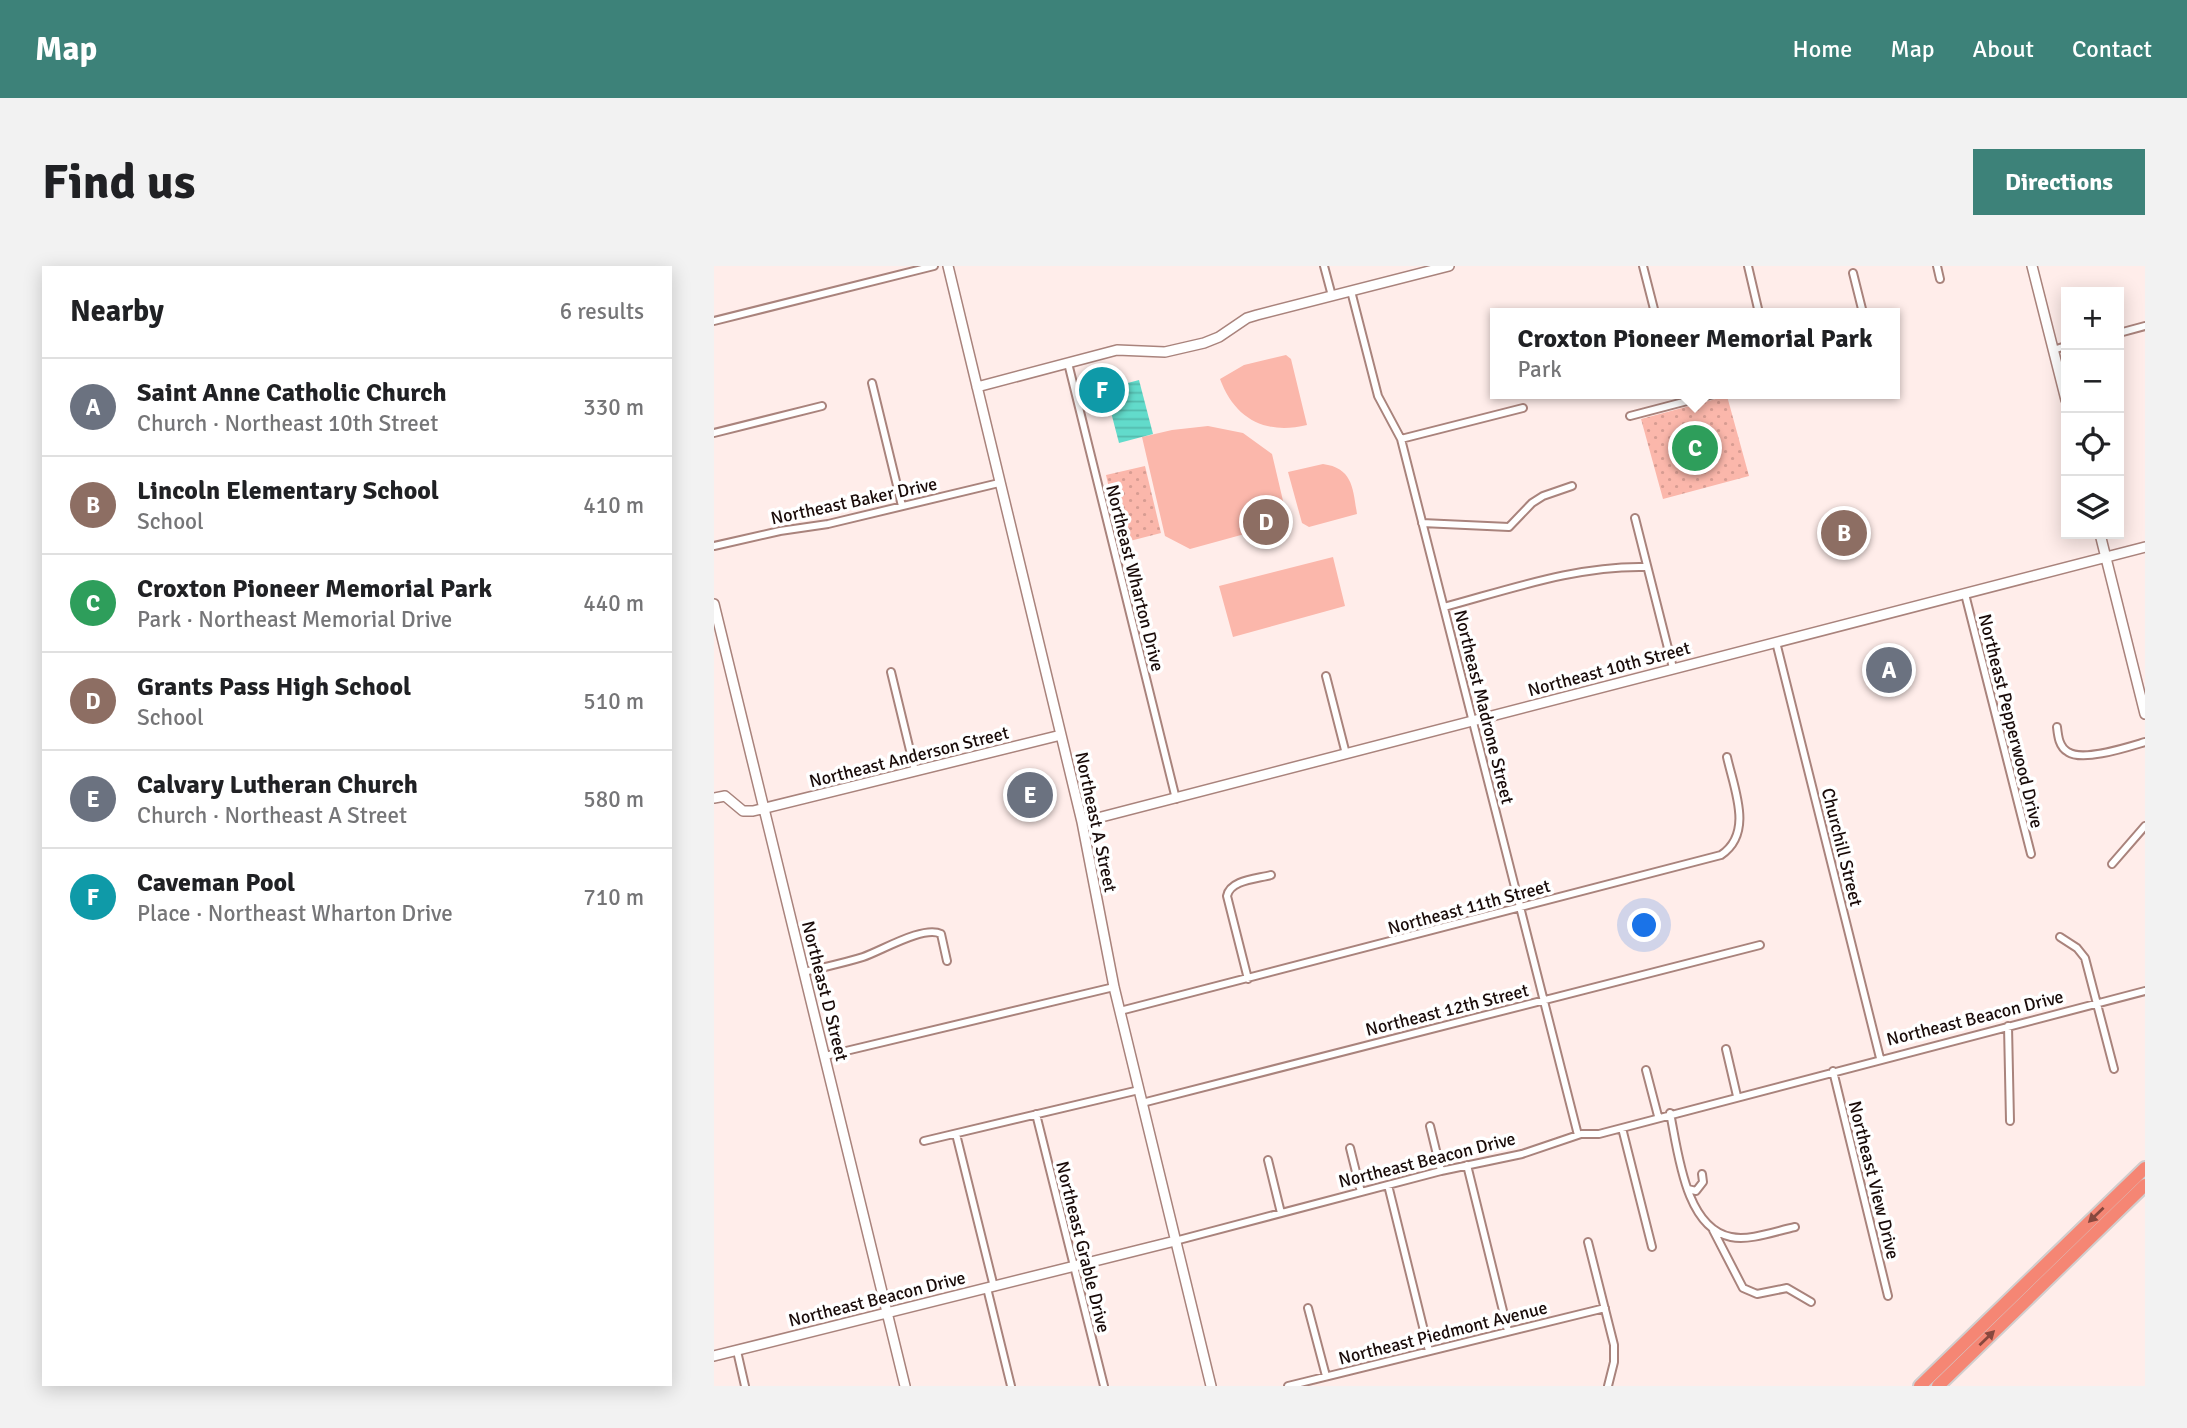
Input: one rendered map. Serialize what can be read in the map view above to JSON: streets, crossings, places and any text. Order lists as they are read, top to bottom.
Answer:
{
  "streets": {
    "street": [
      "Northeast Baker Drive",
      "Northeast Wharton Drive",
      "Northeast 10th Street",
      "Northeast Madrone Street",
      "Northeast Pepperwood Drive",
      "Northeast Anderson Street",
      "Northeast A Street",
      "Churchill Street",
      "Northeast 11th Street",
      "Northeast D Street",
      "Northeast 12th Street",
      "Northeast Beacon Drive",
      "Northeast View Drive",
      "Northeast Grable Drive",
      "Northeast Piedmont Avenue"
    ]
  },
  "crossings": [
    ["Northeast Baker Drive", "Northeast A Street"],
    ["Northeast Wharton Drive", "Northeast 10th Street"],
    ["Northeast 10th Street", "Northeast Madrone Street"],
    ["Northeast 10th Street", "Northeast Pepperwood Drive"],
    ["Northeast 10th Street", "Northeast A Street"],
    ["Northeast 10th Street", "Churchill Street"],
    ["Northeast Madrone Street", "Northeast 11th Street"],
    ["Northeast Madrone Street", "Northeast 12th Street"],
    ["Northeast Madrone Street", "Northeast Beacon Drive"],
    ["Northeast Anderson Street", "Northeast A Street"],
    ["Northeast Anderson Street", "Northeast D Street"],
    ["Northeast A Street", "Northeast 11th Street"],
    ["Northeast A Street", "Northeast 12th Street"],
    ["Northeast A Street", "Northeast Beacon Drive"],
    ["Churchill Street", "Northeast Beacon Drive"],
    ["Northeast D Street", "Northeast Beacon Drive"],
    ["Northeast Beacon Drive", "Northeast View Drive"],
    ["Northeast Beacon Drive", "Northeast Grable Drive"]
  ],
  "page": {
    "header": "Map",
    "nav": [
      "Home",
      "Map",
      "About",
      "Contact"
    ],
    "buttons": "Directions",
    "title": "Find us",
    "heading": ["Nearby", "6 results"],
    "map_buttons": ["+", "−"],
    "popup": ["Croxton Pioneer Memorial Park", "Park"],
    "list": [
      {
        "mark": "A",
        "name": "Saint Anne Catholic Church",
        "note": "Church · Northeast 10th Street",
        "value": "330 m"
      },
      {
        "mark": "B",
        "name": "Lincoln Elementary School",
        "note": "School",
        "value": "410 m"
      },
      {
        "mark": "C",
        "name": "Croxton Pioneer Memorial Park",
        "note": "Park · Northeast Memorial Drive",
        "value": "440 m"
      },
      {
        "mark": "D",
        "name": "Grants Pass High School",
        "note": "School",
        "value": "510 m"
      },
      {
        "mark": "E",
        "name": "Calvary Lutheran Church",
        "note": "Church · Northeast A Street",
        "value": "580 m"
      },
      {
        "mark": "F",
        "name": "Caveman Pool",
        "note": "Place · Northeast Wharton Drive",
        "value": "710 m"
      }
    ],
    "pins": [
      "F",
      "C",
      "D",
      "B",
      "A",
      "E"
    ]
  }
}
